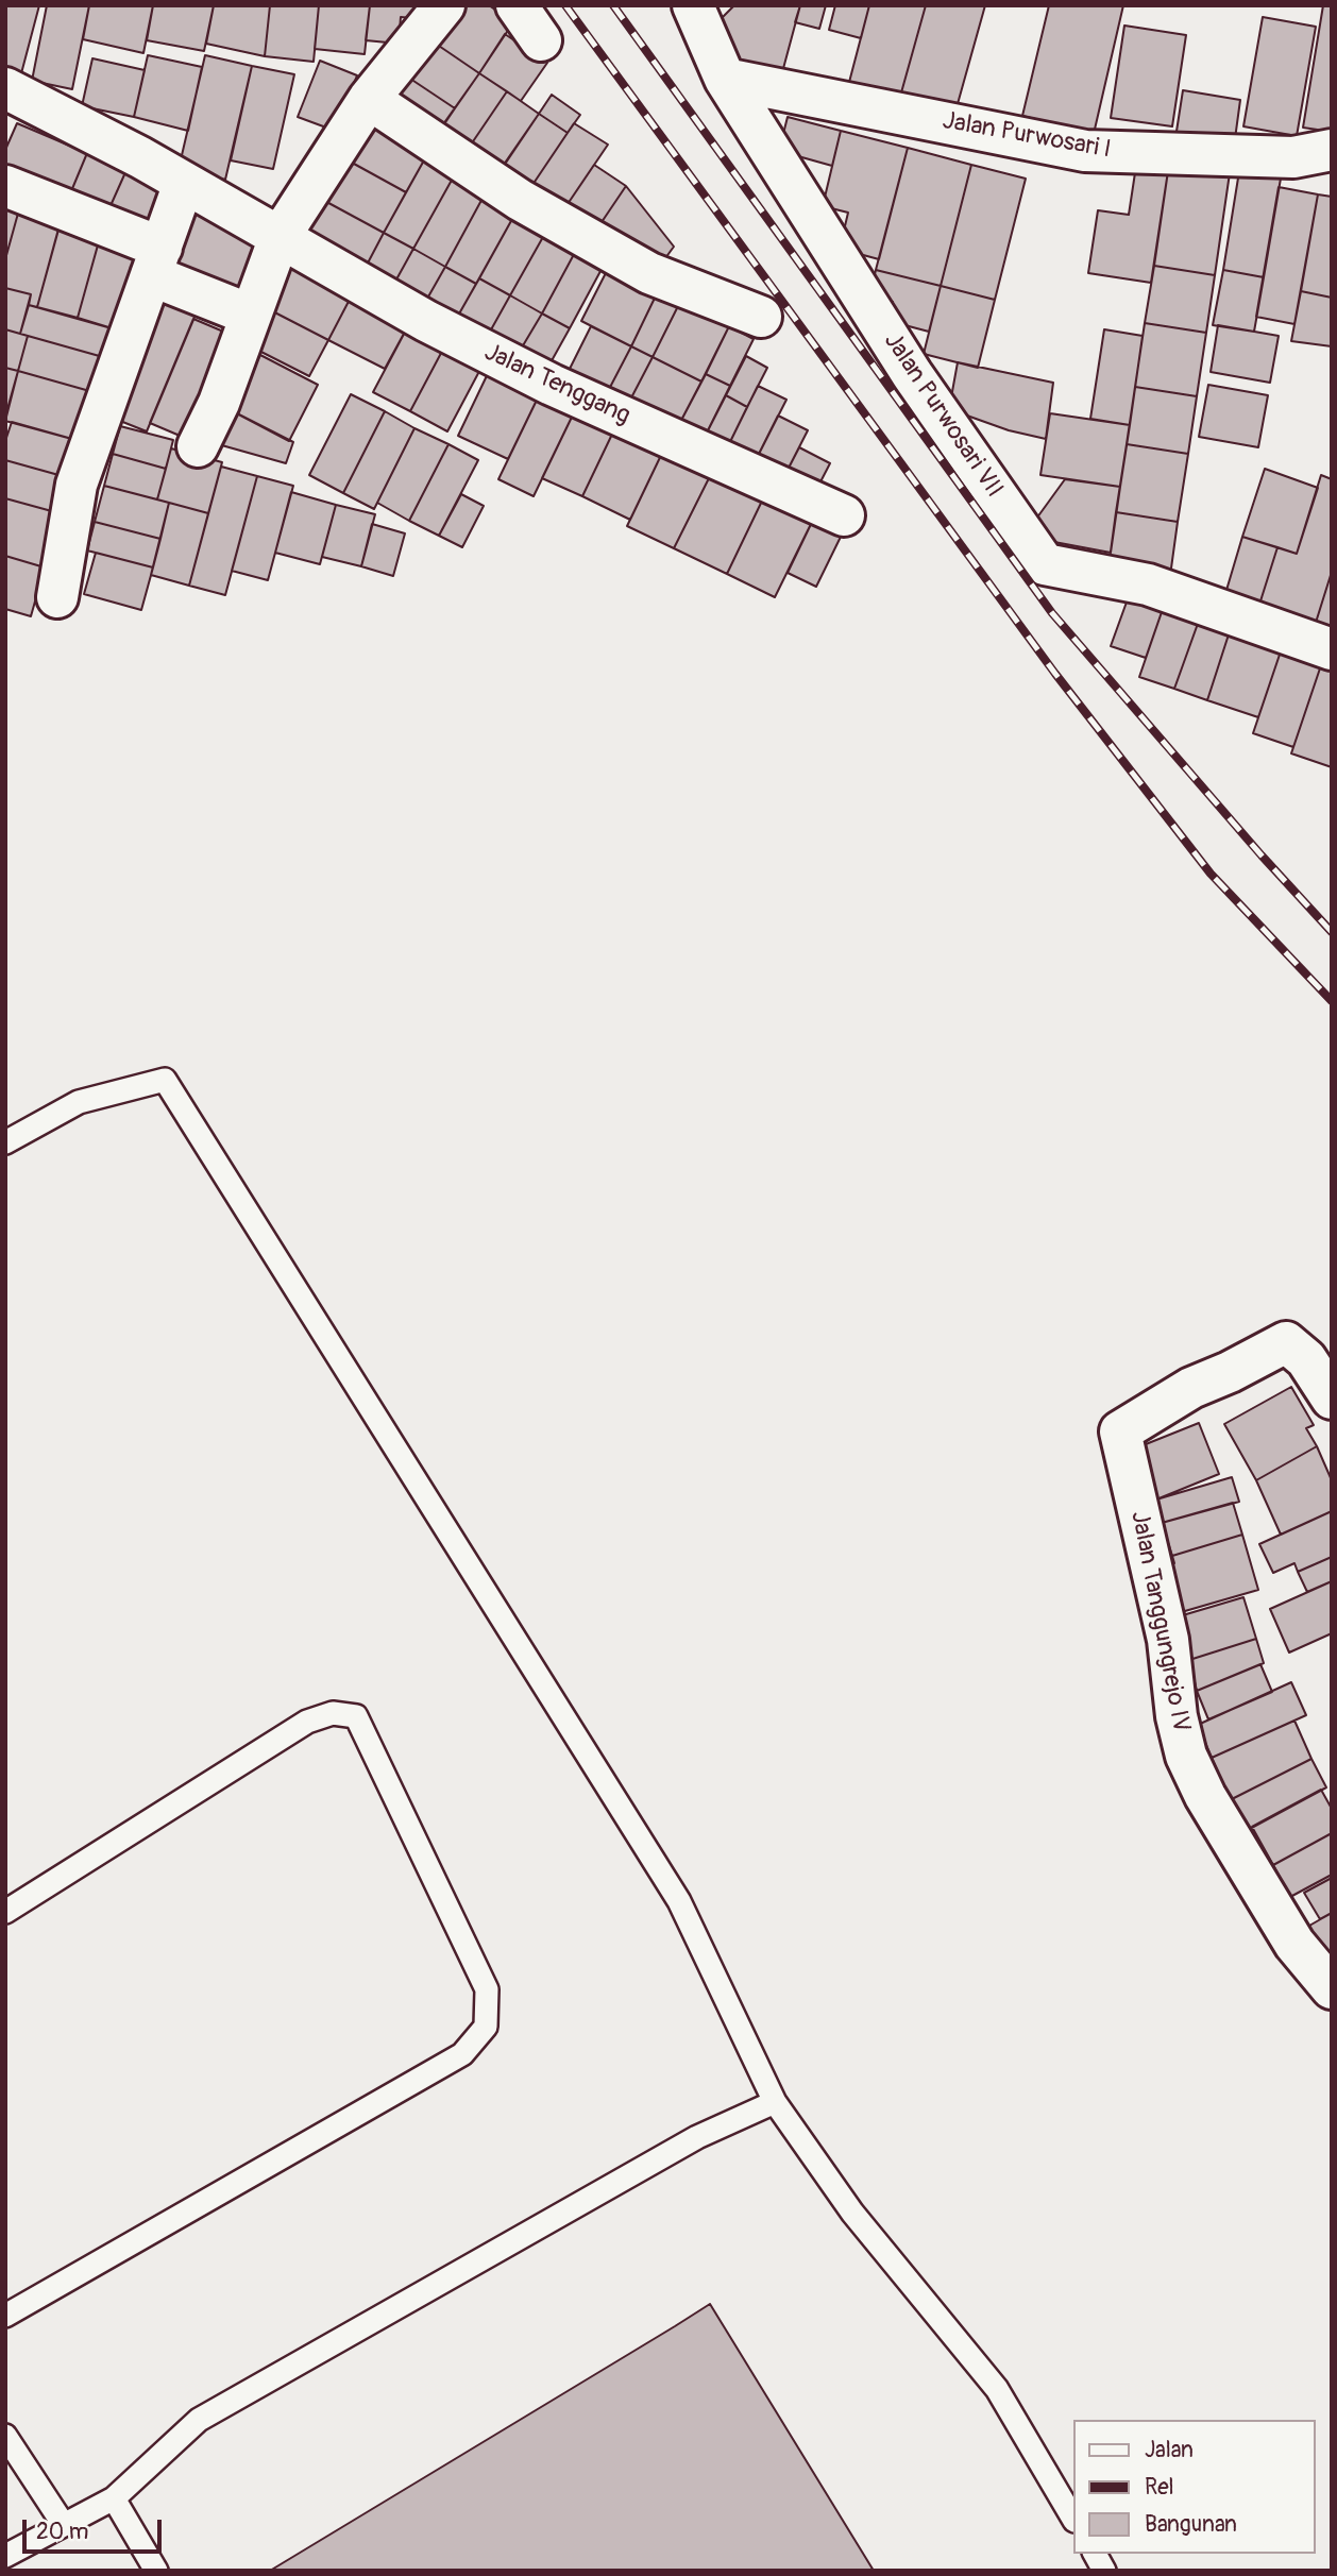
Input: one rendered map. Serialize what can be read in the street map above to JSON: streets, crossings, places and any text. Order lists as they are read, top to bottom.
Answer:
{
  "streets": {
    "street": [
      "Jalan Purwosari I",
      "Jalan Tenggang",
      "Jalan Purwosari VII",
      "Jalan Tanggungrejo IV"
    ]
  },
  "crossings": [
    ["Jalan Purwosari I", "Jalan Purwosari VII"]
  ],
  "legend": ["Jalan", "Rel", "Bangunan"],
  "scale_bar": "20 m"
}
